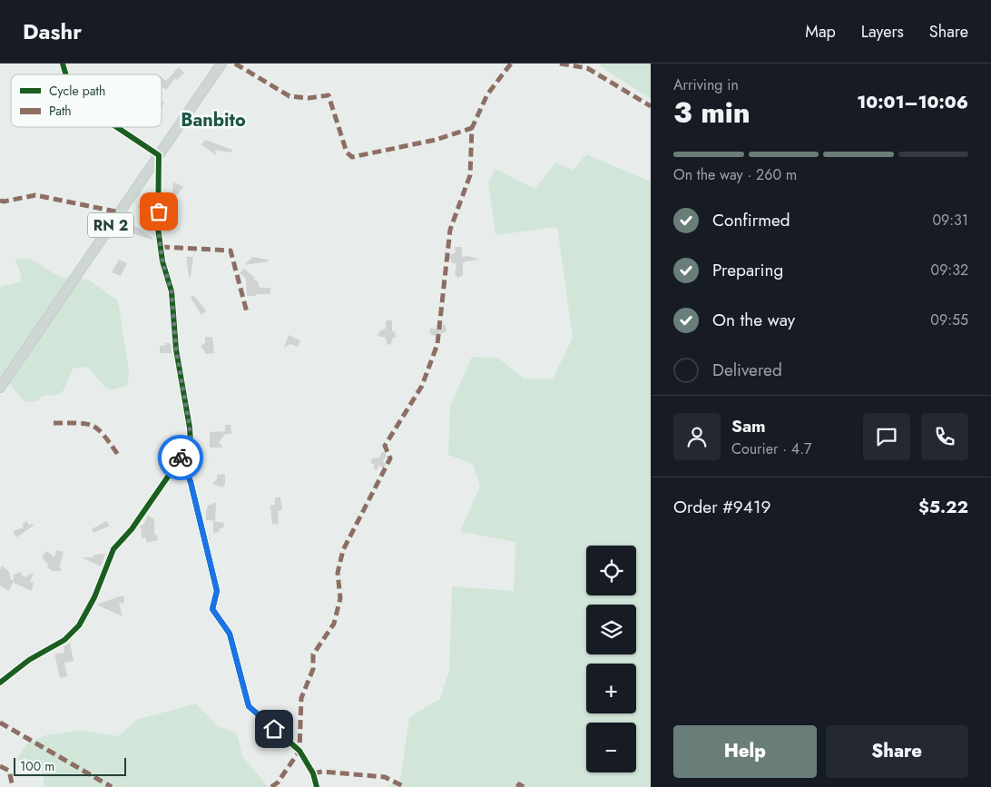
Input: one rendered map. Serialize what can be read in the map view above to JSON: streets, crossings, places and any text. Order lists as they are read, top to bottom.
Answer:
{
  "streets": {
    "main road": ["RN 2"]
  },
  "districts": ["Banbito"],
  "legend": ["Cycle path", "Path"],
  "scale_bar": "100 m",
  "page": {
    "header": "Dashr",
    "nav": ["Map", "Layers", "Share"],
    "heading": ["3 min", "Arriving in", "10:01–10:06"],
    "panel": [
      "Sam",
      "Courier · 4.7",
      "Order #9419",
      "$5.22"
    ],
    "bar": "On the way · 260 m",
    "list": [
      ["Confirmed", "09:31"],
      ["Preparing", "09:32"],
      ["On the way", "09:55"],
      "Delivered"
    ],
    "map_buttons": ["+", "−"],
    "buttons": ["Help", "Share"],
    "scale": "100 m"
  }
}
